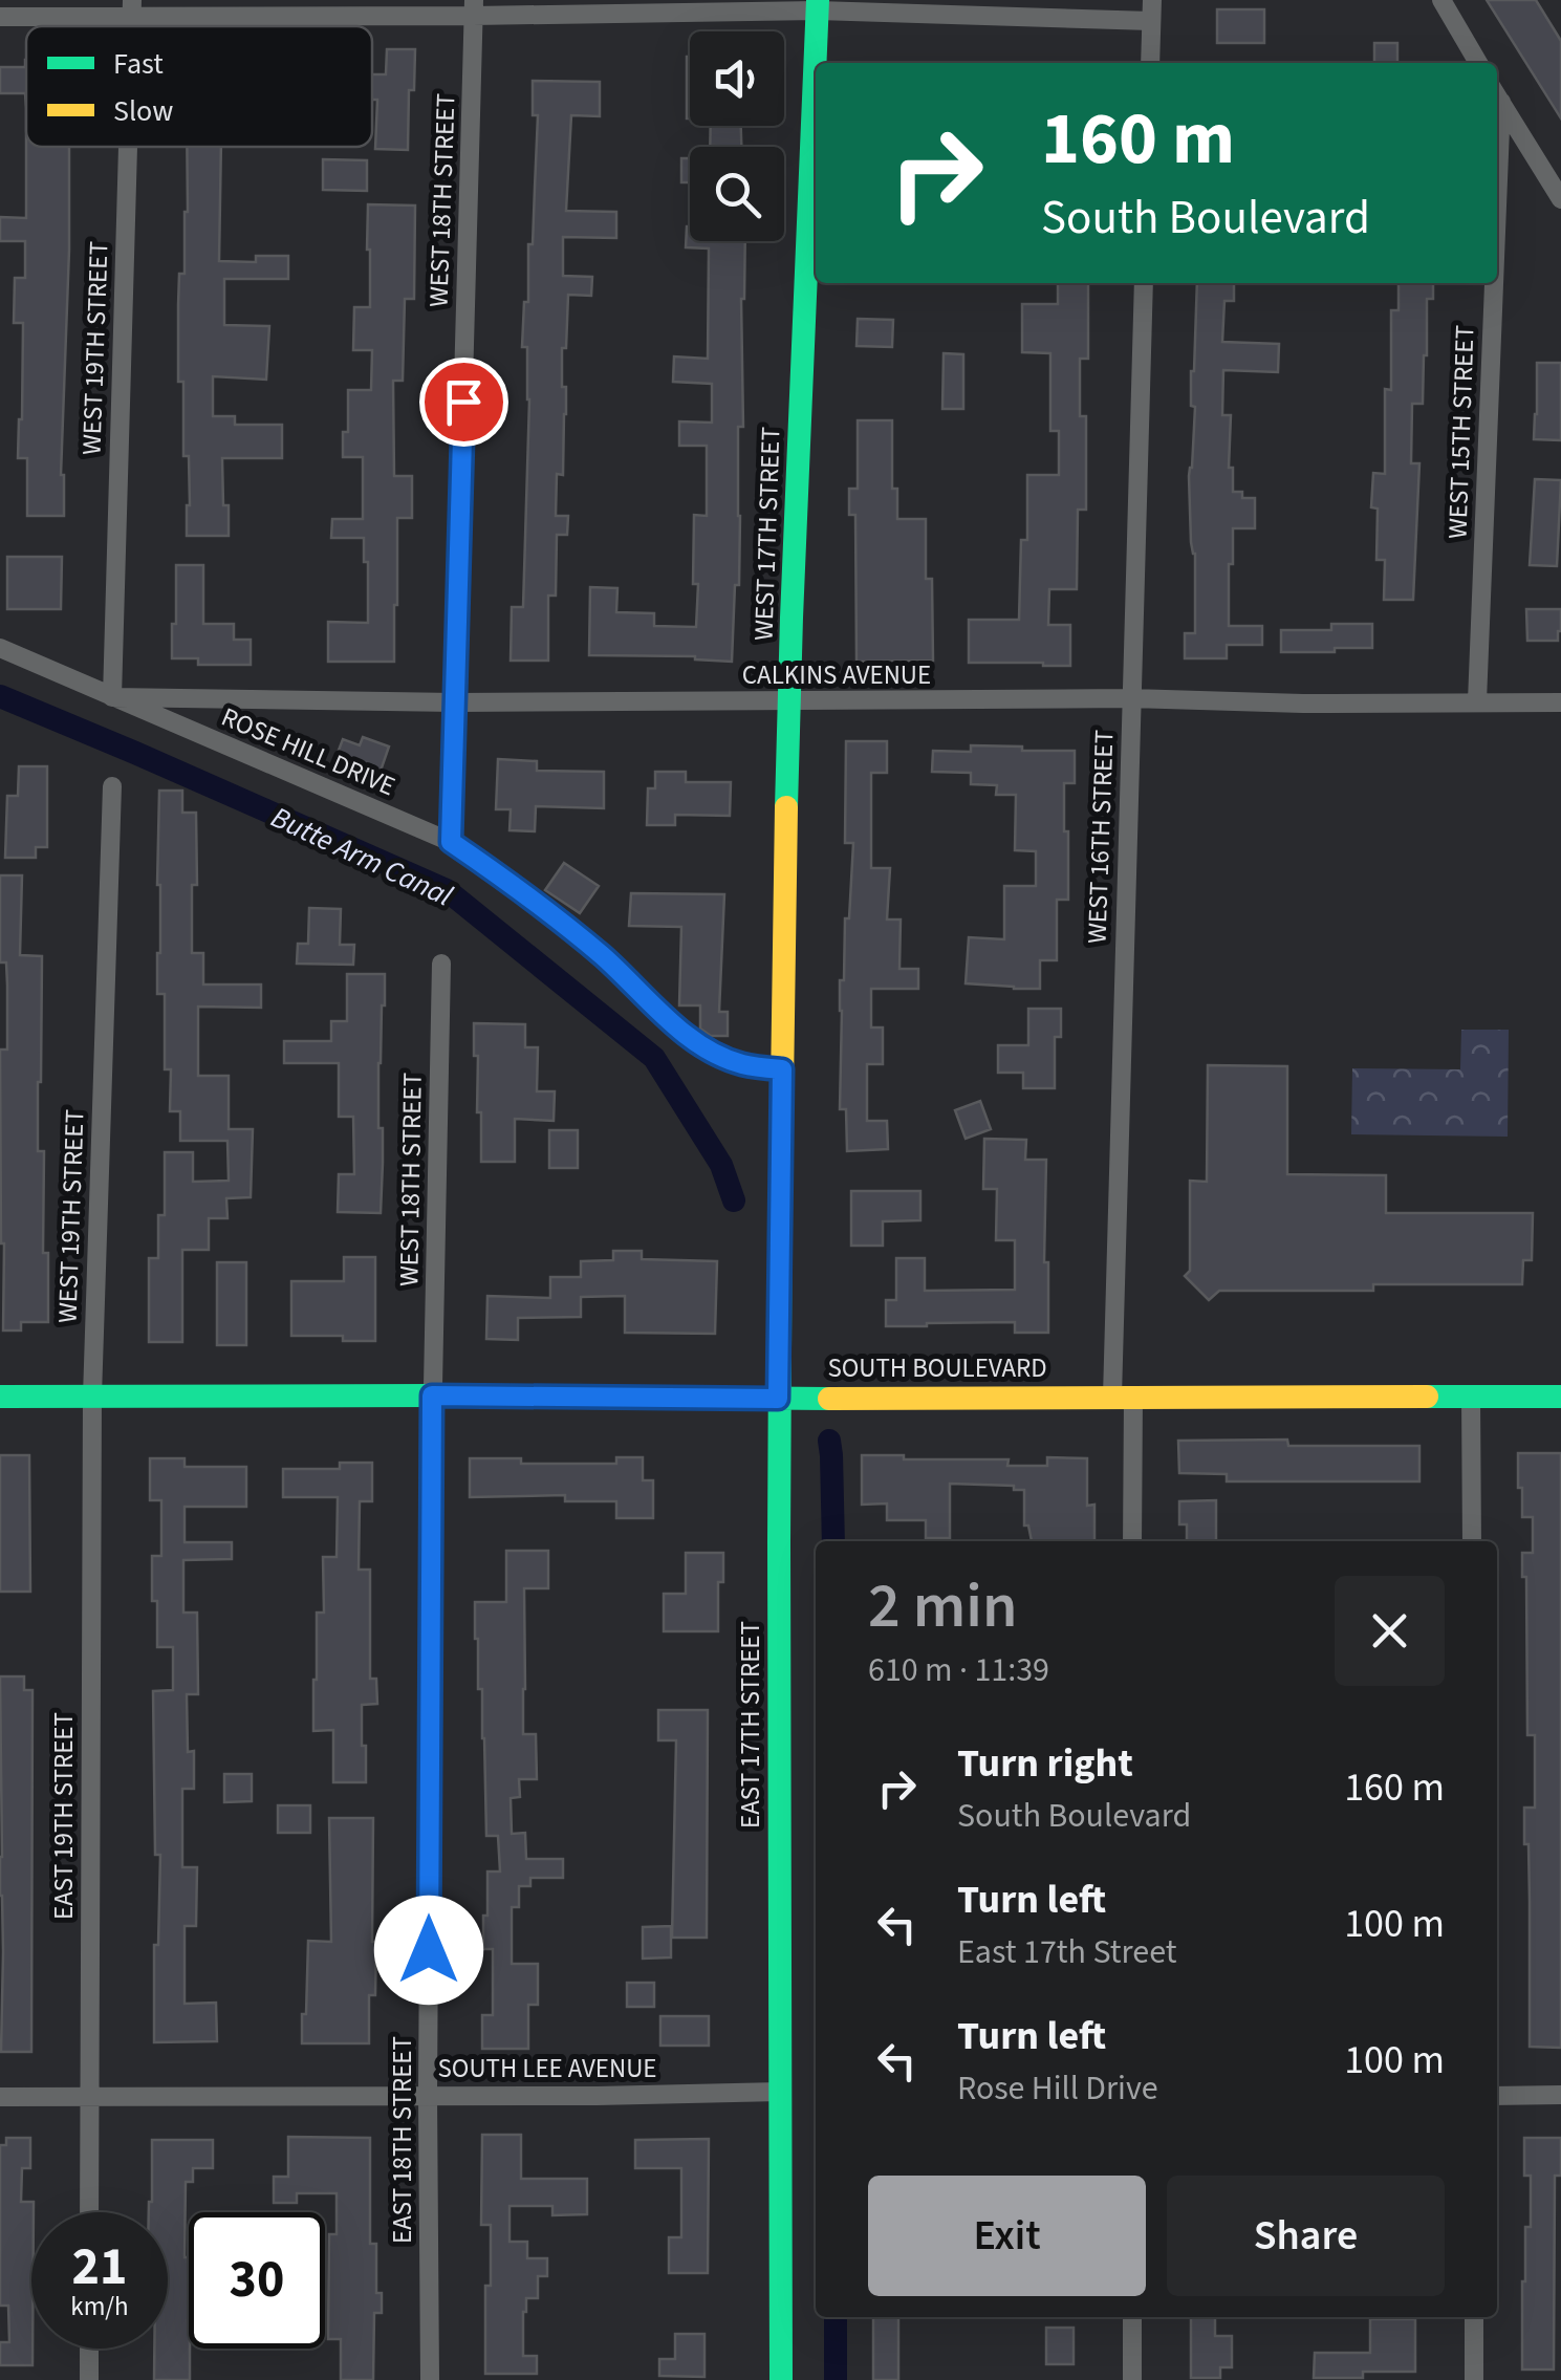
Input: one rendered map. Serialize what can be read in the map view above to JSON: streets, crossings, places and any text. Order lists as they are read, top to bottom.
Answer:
{
  "streets": {
    "main road": ["WEST 17TH STREET", "SOUTH BOULEVARD", "EAST 17TH STREET"],
    "street": [
      "WEST 18TH STREET",
      "WEST 19TH STREET",
      "WEST 15TH STREET",
      "CALKINS AVENUE",
      "ROSE HILL DRIVE",
      "WEST 16TH STREET",
      "EAST 19TH STREET",
      "SOUTH LEE AVENUE",
      "EAST 18TH STREET"
    ]
  },
  "crossings": [
    ["WEST 18TH STREET", "CALKINS AVENUE"],
    ["WEST 18TH STREET", "ROSE HILL DRIVE"],
    ["WEST 18TH STREET", "SOUTH BOULEVARD"],
    ["WEST 18TH STREET", "EAST 18TH STREET"],
    ["WEST 19TH STREET", "CALKINS AVENUE"],
    ["WEST 19TH STREET", "ROSE HILL DRIVE"],
    ["WEST 19TH STREET", "SOUTH BOULEVARD"],
    ["WEST 19TH STREET", "EAST 19TH STREET"],
    ["WEST 15TH STREET", "CALKINS AVENUE"],
    ["WEST 17TH STREET", "CALKINS AVENUE"],
    ["WEST 17TH STREET", "ROSE HILL DRIVE"],
    ["WEST 17TH STREET", "EAST 17TH STREET"],
    ["CALKINS AVENUE", "ROSE HILL DRIVE"],
    ["CALKINS AVENUE", "WEST 16TH STREET"],
    ["ROSE HILL DRIVE", "EAST 17TH STREET"],
    ["WEST 16TH STREET", "SOUTH BOULEVARD"],
    ["SOUTH BOULEVARD", "EAST 17TH STREET"],
    ["SOUTH BOULEVARD", "EAST 19TH STREET"],
    ["SOUTH BOULEVARD", "EAST 18TH STREET"],
    ["EAST 17TH STREET", "SOUTH LEE AVENUE"],
    ["EAST 19TH STREET", "SOUTH LEE AVENUE"],
    ["SOUTH LEE AVENUE", "EAST 18TH STREET"]
  ],
  "water": ["Butte Arm Canal"],
  "legend": ["Fast", "Slow"],
  "page": {
    "turn": ["160 m", "South Boulevard"],
    "heading": ["2 min", "610 m · 11:39"],
    "list": [
      {
        "name": "Turn right",
        "note": "South Boulevard",
        "value": "160 m"
      },
      {
        "name": "Turn left",
        "note": "East 17th Street",
        "value": "100 m"
      },
      {
        "name": "Turn left",
        "note": "Rose Hill Drive",
        "value": "100 m"
      }
    ],
    "buttons": ["Exit", "Share"],
    "speed": "21 km/h",
    "limit": "30"
  }
}
